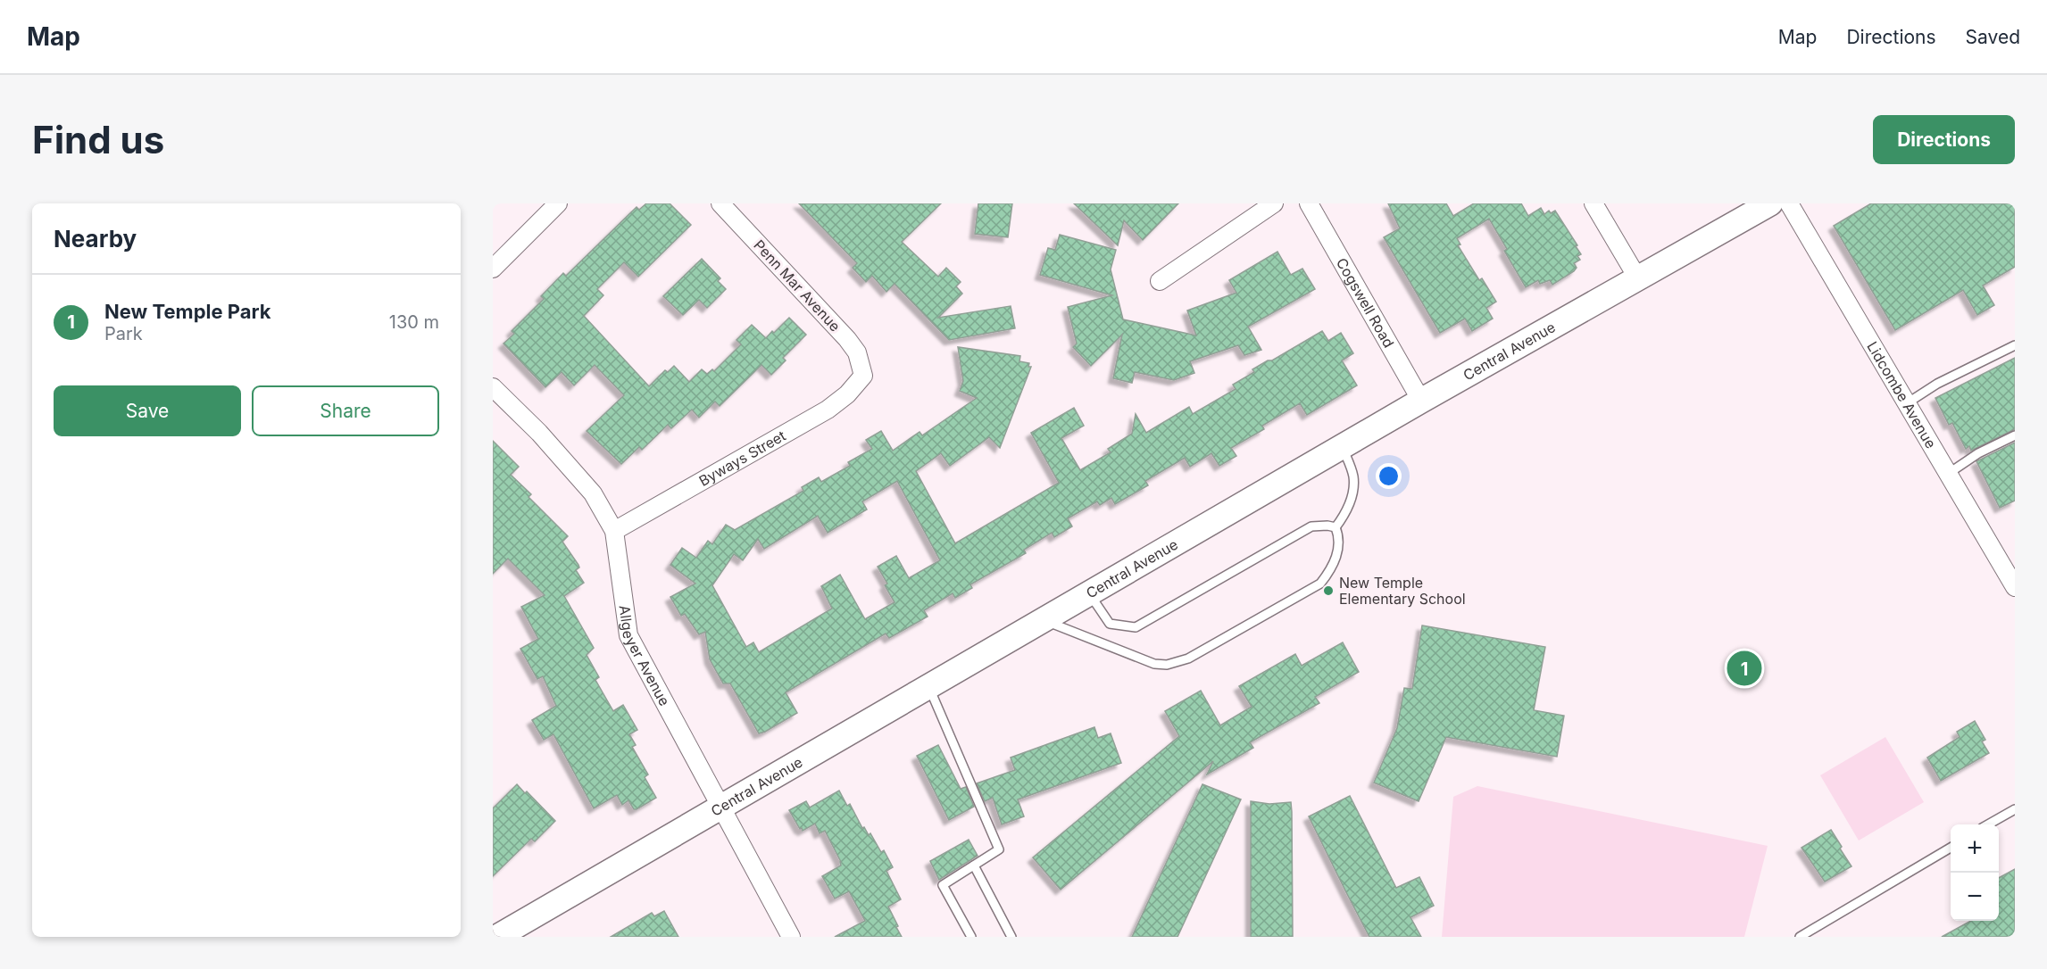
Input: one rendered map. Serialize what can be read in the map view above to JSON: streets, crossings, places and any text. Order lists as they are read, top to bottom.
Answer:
{
  "streets": {
    "street": [
      "Penn Mar Avenue",
      "Cogswell Road",
      "Central Avenue",
      "Lidcombe Avenue",
      "Byways Street",
      "Allgeyer Avenue"
    ]
  },
  "crossings": [
    ["Penn Mar Avenue", "Byways Street"],
    ["Cogswell Road", "Central Avenue"],
    ["Central Avenue", "Allgeyer Avenue"],
    ["Byways Street", "Allgeyer Avenue"]
  ],
  "places": ["New Temple Elementary School"],
  "page": {
    "header": "Map",
    "nav": ["Map", "Directions", "Saved"],
    "buttons": [
      "Directions",
      ["Save", "Share"]
    ],
    "title": "Find us",
    "heading": "Nearby",
    "list": [
      {
        "mark": "1",
        "name": "New Temple Park",
        "note": "Park",
        "value": "130 m"
      }
    ],
    "pins": "1",
    "map_buttons": ["+", "−"]
  }
}
